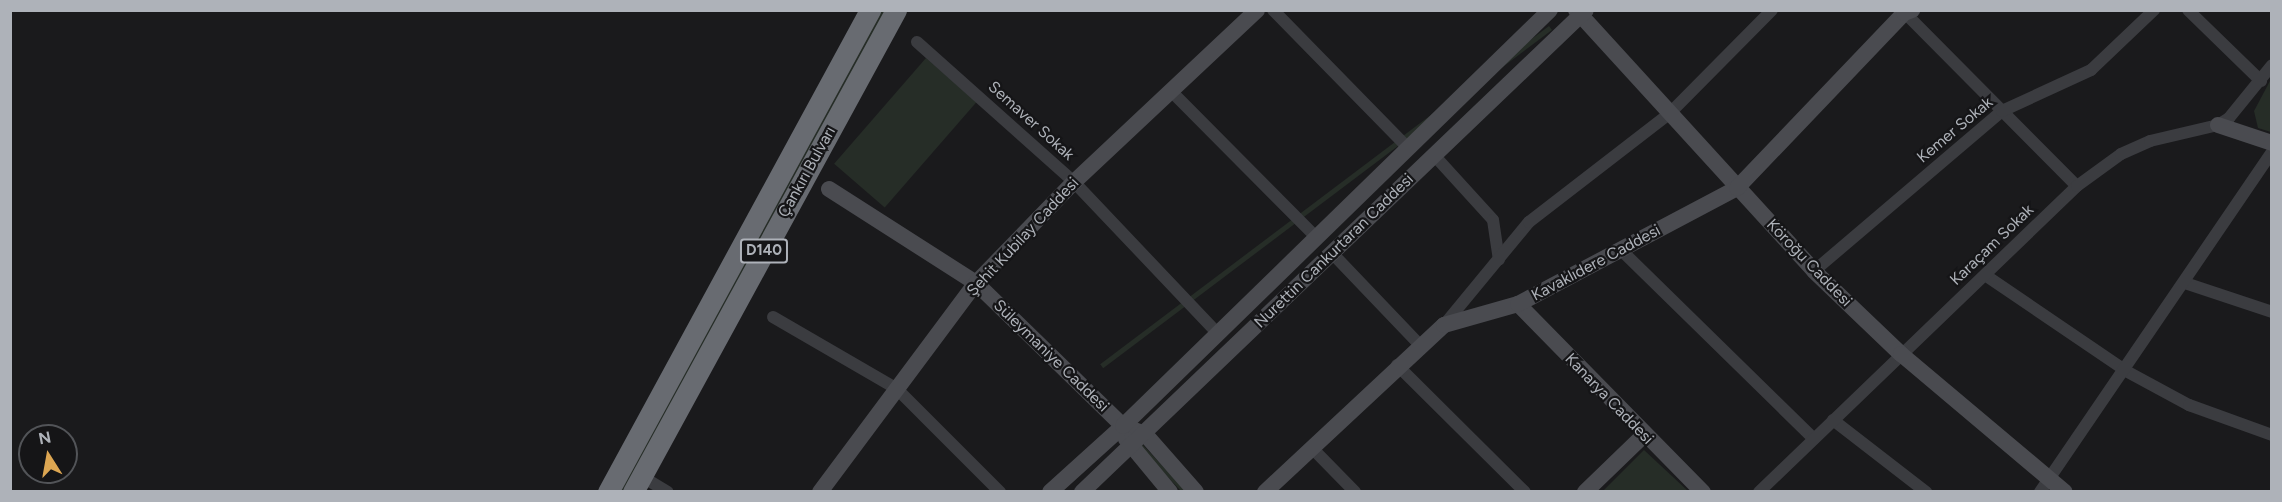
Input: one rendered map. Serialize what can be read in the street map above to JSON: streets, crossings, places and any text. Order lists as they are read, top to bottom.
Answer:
{
  "streets": {
    "highway": ["Çankırı Bulvarı", "D140"],
    "street": [
      "Semaver Sokak",
      "Kemer Sokak",
      "Şehit Kubilay Caddesi",
      "Karaçam Sokak",
      "Nurettin Cankurtaran Caddesi",
      "Kavaklıdere Caddesi",
      "Köroğu Caddesi",
      "Süleymaniye Caddesi",
      "Kanarya Caddesi"
    ]
  },
  "crossings": [
    ["Semaver Sokak", "Şehit Kubilay Caddesi"],
    ["Semaver Sokak", "Nurettin Cankurtaran Caddesi"],
    ["Kemer Sokak", "Köroğu Caddesi"],
    ["Şehit Kubilay Caddesi", "Süleymaniye Caddesi"],
    ["Karaçam Sokak", "Köroğu Caddesi"],
    ["Nurettin Cankurtaran Caddesi", "Köroğu Caddesi"],
    ["Nurettin Cankurtaran Caddesi", "Süleymaniye Caddesi"],
    ["Kavaklıdere Caddesi", "Köroğu Caddesi"],
    ["Kavaklıdere Caddesi", "Kanarya Caddesi"]
  ],
  "north": "top"
}
